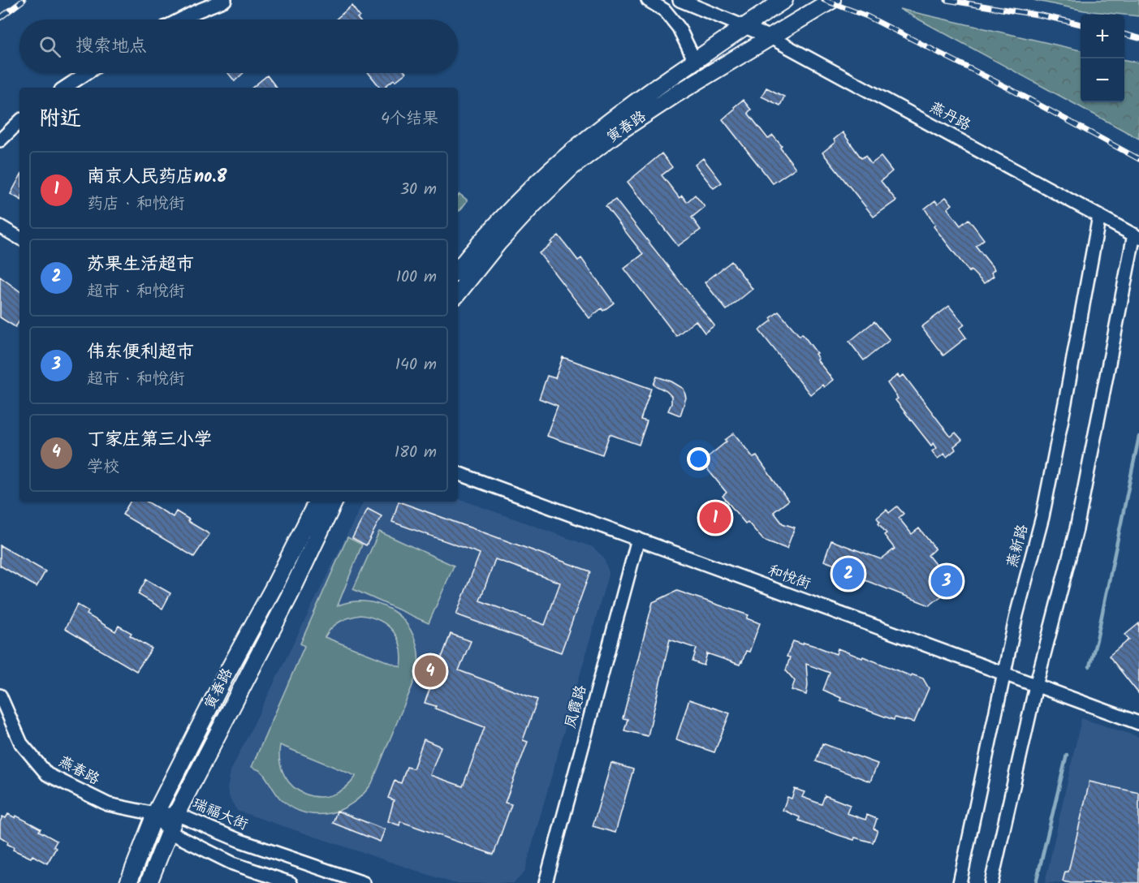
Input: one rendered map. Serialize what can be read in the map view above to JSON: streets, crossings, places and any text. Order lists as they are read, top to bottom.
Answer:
{
  "streets": {
    "main road": ["寅春路"],
    "street": [
      "燕丹路",
      "燕新路",
      "和悦街",
      "凤霞路",
      "燕春路",
      "瑞福大街"
    ]
  },
  "crossings": [
    ["燕丹路", "寅春路"],
    ["燕丹路", "燕新路"],
    ["寅春路", "燕春路"],
    ["寅春路", "瑞福大街"],
    ["燕新路", "和悦街"],
    ["和悦街", "凤霞路"],
    ["燕春路", "瑞福大街"]
  ],
  "page": {
    "map_buttons": ["+", "−"],
    "search": "搜索地点",
    "heading": ["附近", "4个结果"],
    "list": [
      {
        "mark": "1",
        "name": "南京人民药店no.8",
        "note": "药店 · 和悦街",
        "value": "30 m"
      },
      {
        "mark": "2",
        "name": "苏果生活超市",
        "note": "超市 · 和悦街",
        "value": "100 m"
      },
      {
        "mark": "3",
        "name": "伟东便利超市",
        "note": "超市 · 和悦街",
        "value": "140 m"
      },
      {
        "mark": "4",
        "name": "丁家庄第三小学",
        "note": "学校",
        "value": "180 m"
      }
    ],
    "pins": [
      "1",
      "2",
      "3",
      "4"
    ]
  }
}
